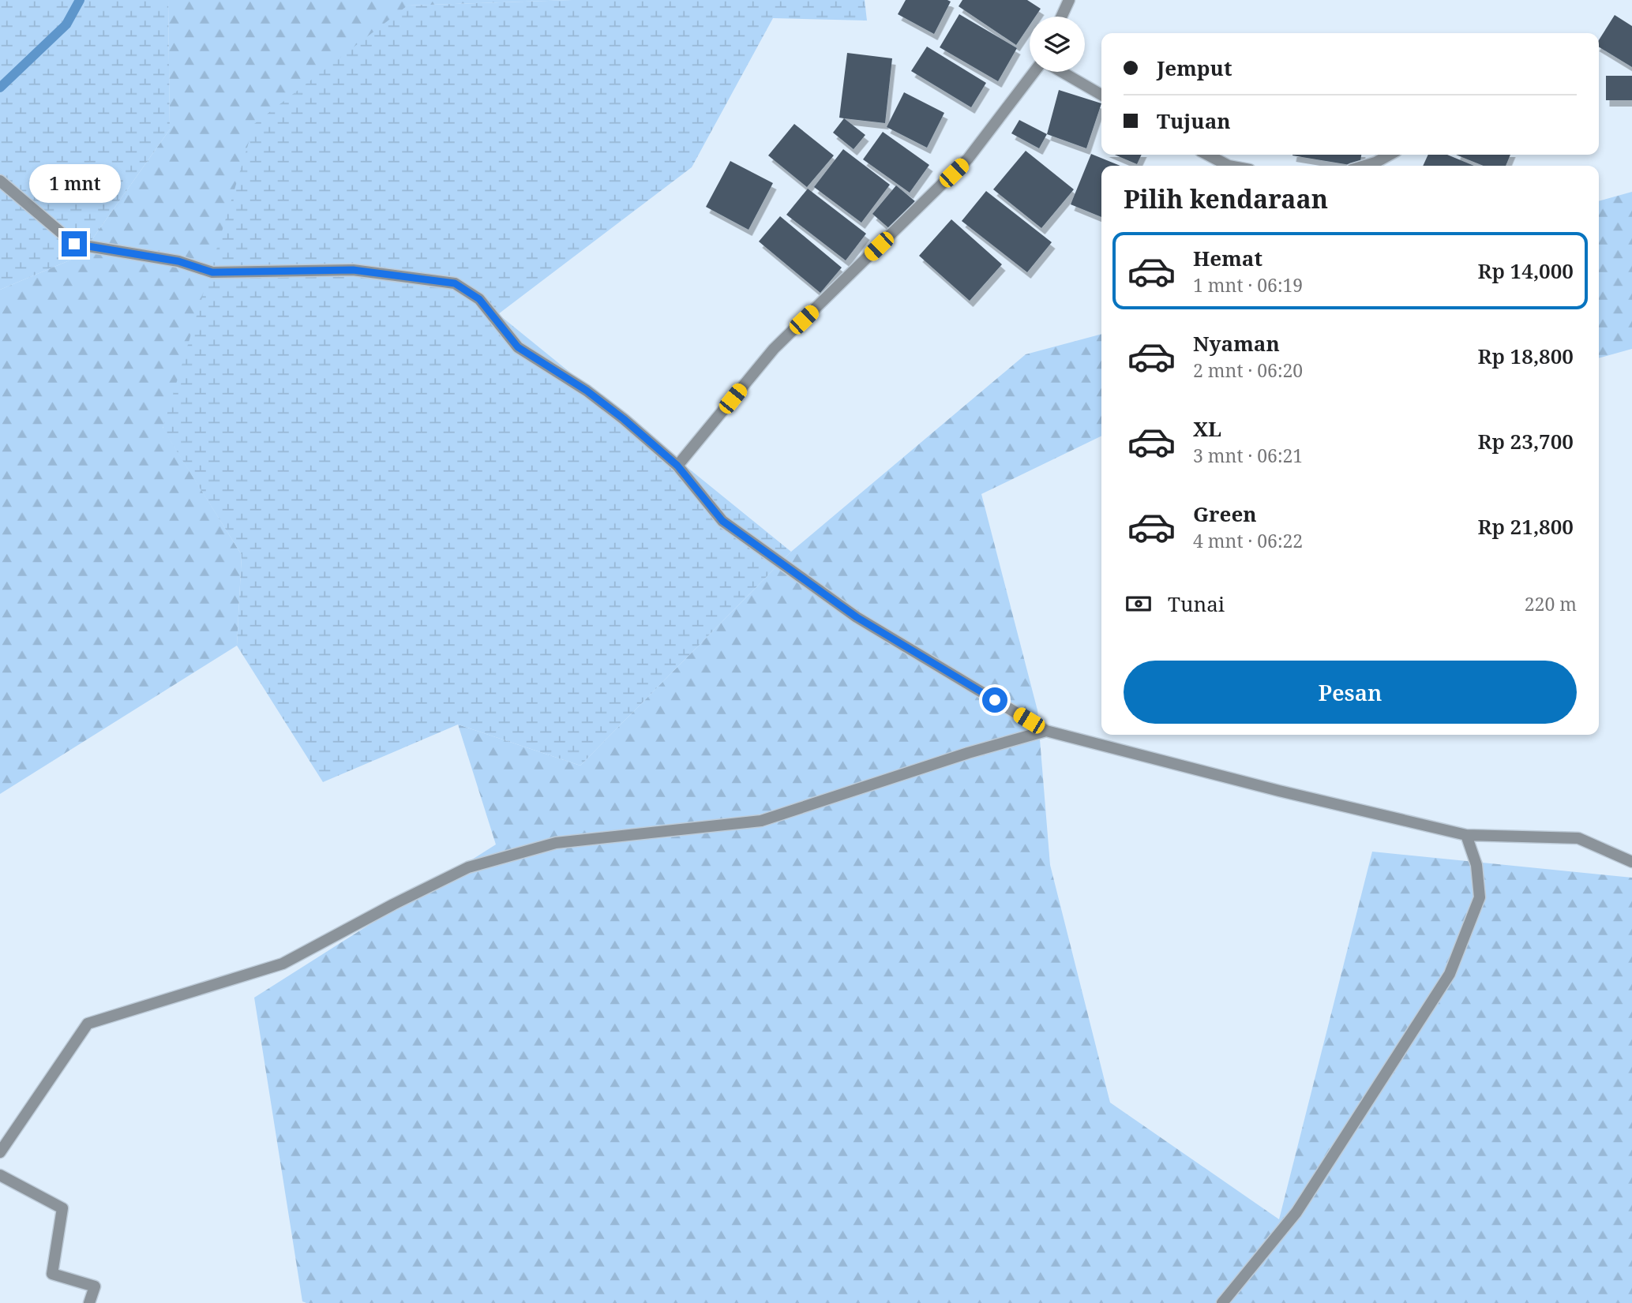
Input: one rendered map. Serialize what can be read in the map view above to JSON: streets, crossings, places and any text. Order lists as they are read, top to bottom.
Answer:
{
  "page": {
    "banner": ["Jemput", "Tujuan"],
    "bubble": "1 mnt",
    "heading": "Pilih kendaraan",
    "list": [
      {
        "name": "Hemat",
        "note": "1 mnt · 06:19",
        "value": "Rp 14,000"
      },
      {
        "name": "Nyaman",
        "note": "2 mnt · 06:20",
        "value": "Rp 18,800"
      },
      {
        "name": "XL",
        "note": "3 mnt · 06:21",
        "value": "Rp 23,700"
      },
      {
        "name": "Green",
        "note": "4 mnt · 06:22",
        "value": "Rp 21,800"
      }
    ],
    "pay": ["Tunai", "220 m"],
    "buttons": "Pesan"
  }
}
